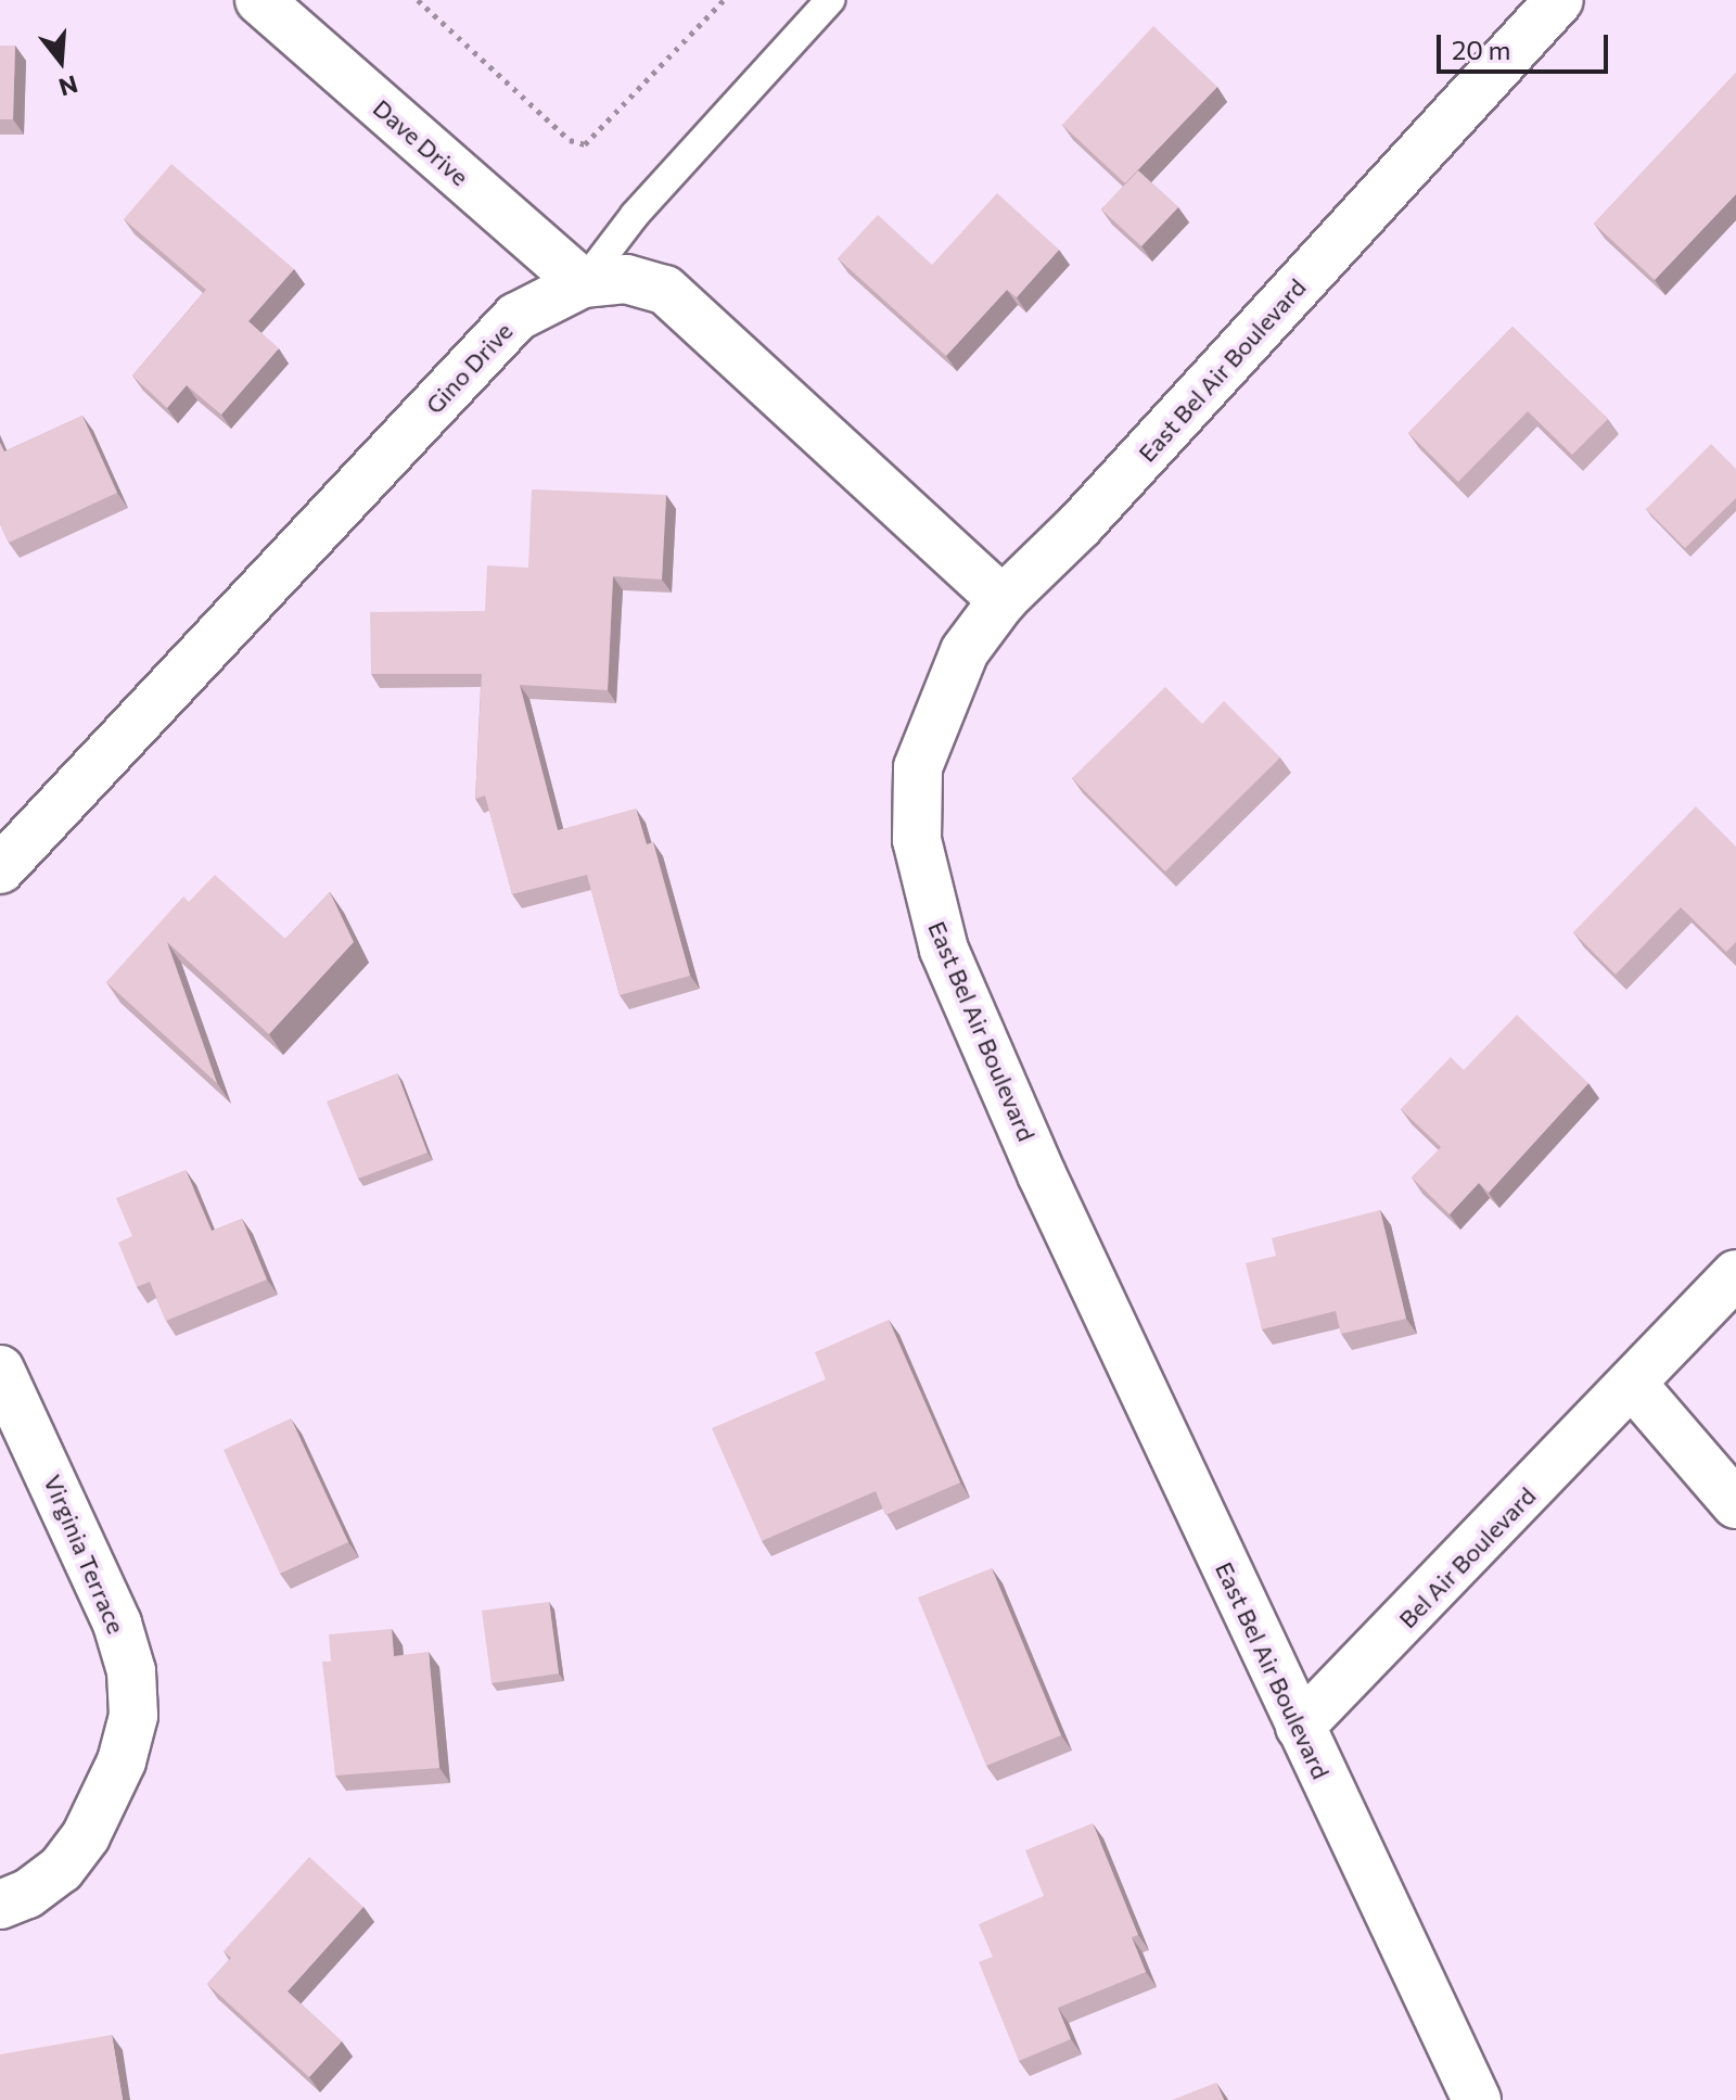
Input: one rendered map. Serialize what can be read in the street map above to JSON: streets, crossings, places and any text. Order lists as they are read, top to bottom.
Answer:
{
  "streets": {
    "street": [
      "Dave Drive",
      "Gino Drive",
      "East Bel Air Boulevard",
      "Virginia Terrace",
      "Bel Air Boulevard"
    ]
  },
  "crossings": [
    ["Dave Drive", "Gino Drive"],
    ["Gino Drive", "East Bel Air Boulevard"],
    ["East Bel Air Boulevard", "Bel Air Boulevard"]
  ],
  "scale_bar": "20 m",
  "north": "bottom"
}
